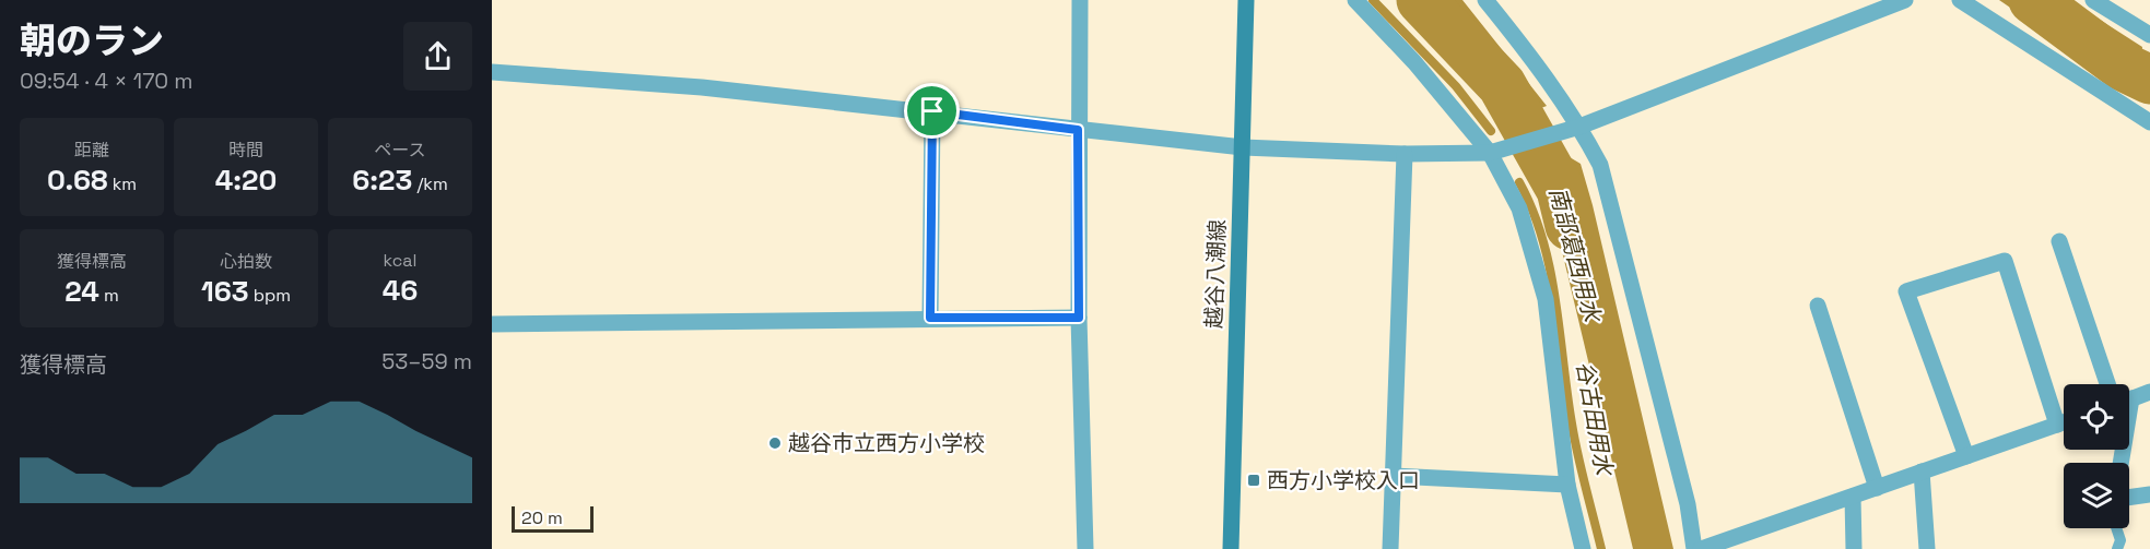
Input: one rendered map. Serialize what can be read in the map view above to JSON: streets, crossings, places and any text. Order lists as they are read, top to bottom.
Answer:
{
  "streets": {
    "main road": ["越谷八潮線"]
  },
  "water": ["南部葛西用水", "谷古田用水"],
  "places": {
    "other": ["越谷市立西方小学校"],
    "transit": ["西方小学校入口"]
  },
  "scale_bar": "20 m",
  "page": {
    "heading": ["朝のラン", "09:54 · 4 × 170 m"],
    "stats": [
      ["距離", "0.68 km"],
      ["時間", "4:20"],
      ["ペース", "6:23 /km"],
      ["獲得標高", "24 m"],
      ["心拍数", "163 bpm"],
      ["kcal", "46"]
    ],
    "chart": ["獲得標高", "53–59 m"],
    "scale": "20 m"
  }
}
